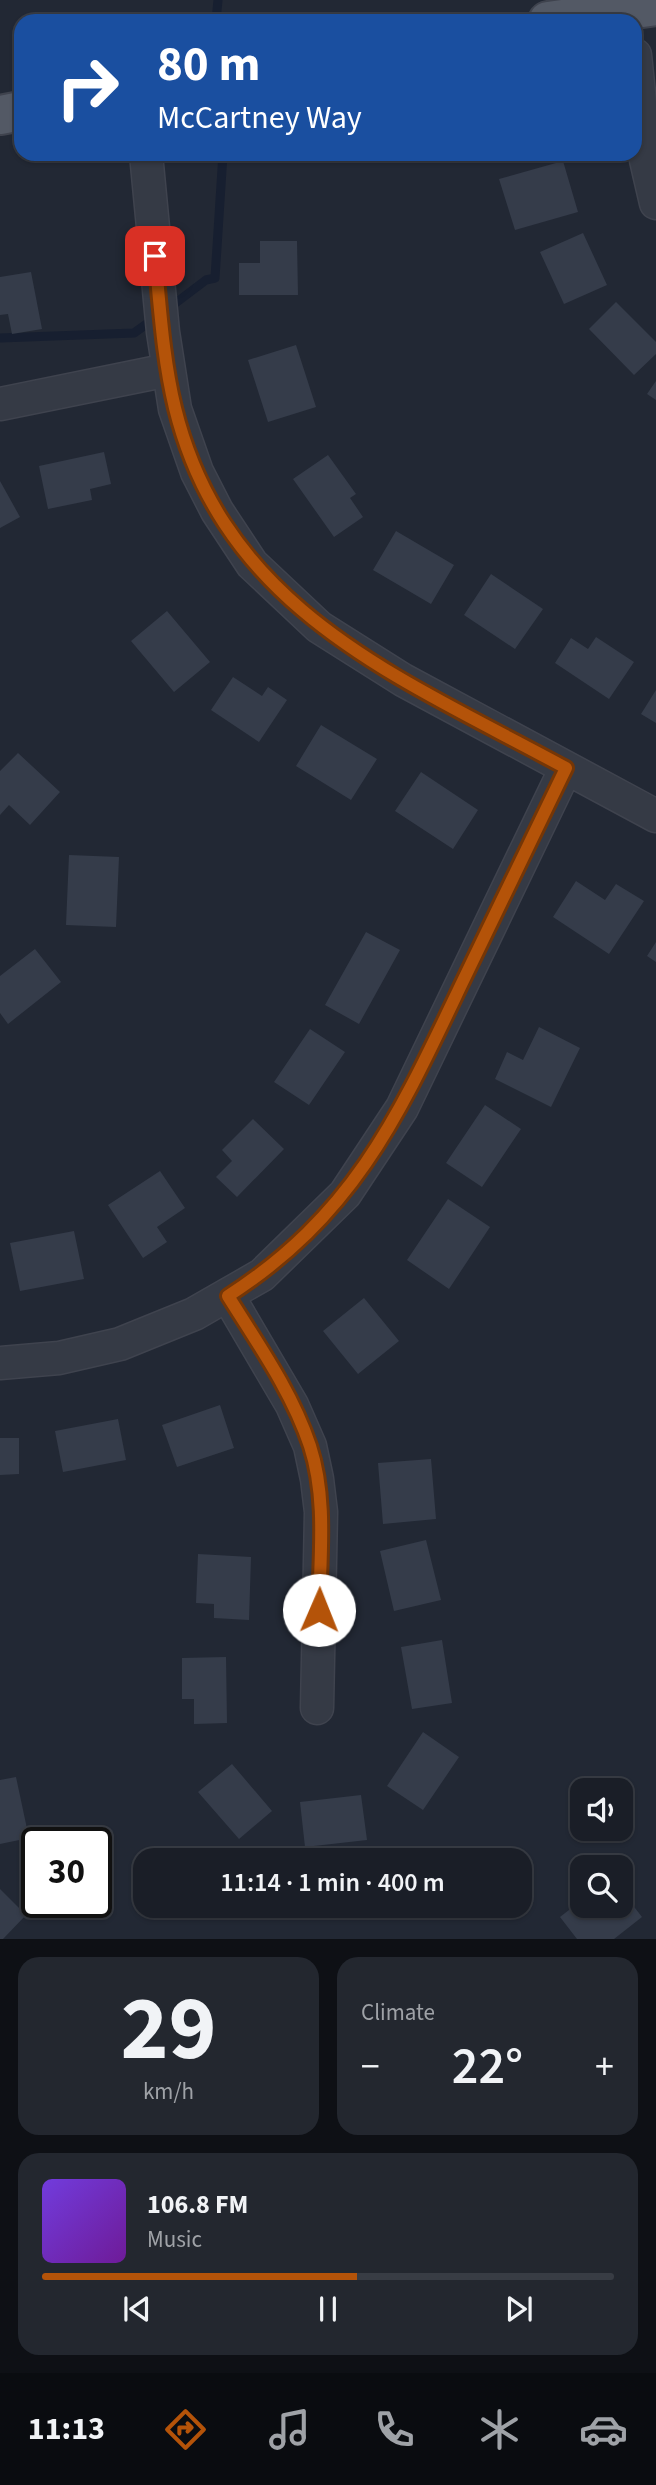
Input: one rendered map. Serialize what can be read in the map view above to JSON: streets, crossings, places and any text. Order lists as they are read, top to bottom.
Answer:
{
  "page": {
    "turn": ["80 m", "McCartney Way"],
    "limit": "30",
    "trip": "11:14 · 1 min · 400 m",
    "tile": [
      ["29", "km/h"],
      "Climate"
    ],
    "heat": ["−", "22°", "+"],
    "song": ["106.8 FM", "Music"],
    "tabs": "11:13"
  }
}
